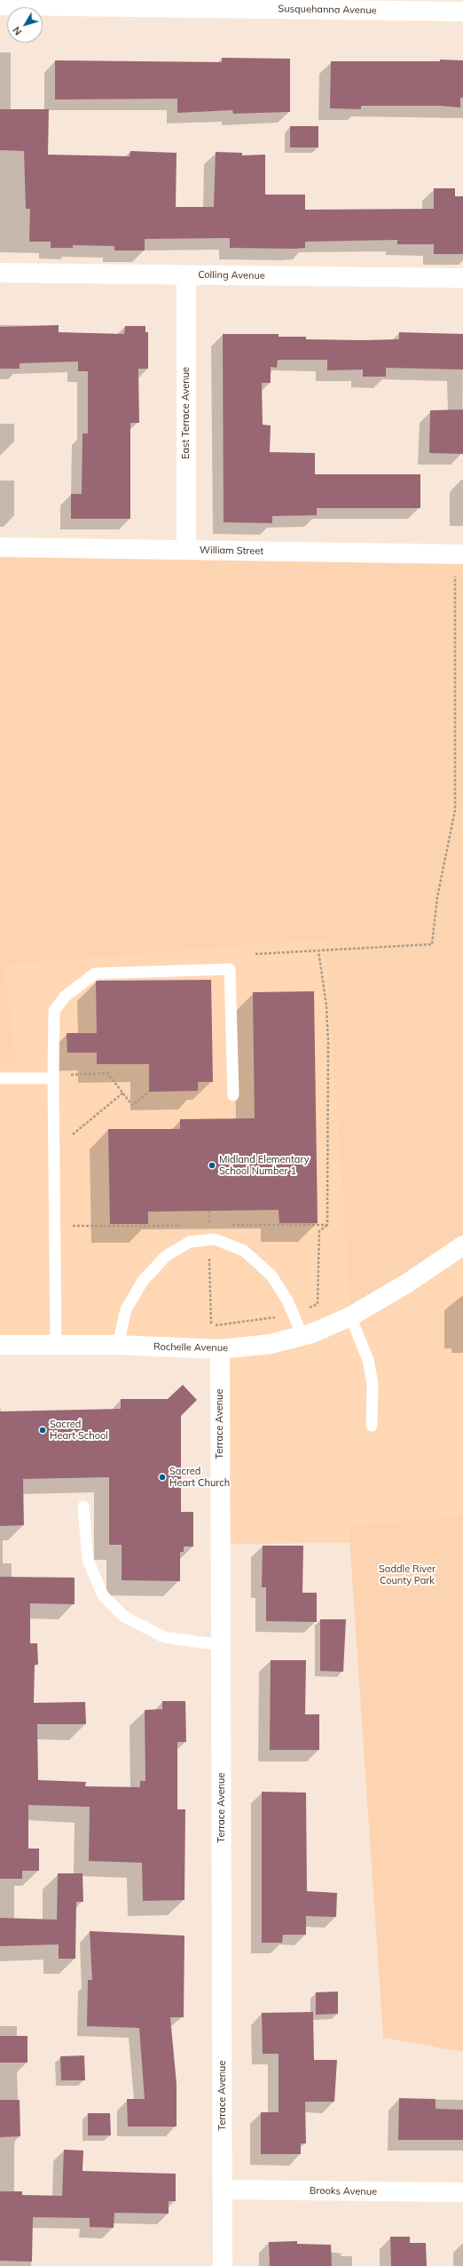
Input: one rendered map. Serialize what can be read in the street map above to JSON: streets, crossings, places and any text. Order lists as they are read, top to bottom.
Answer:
{
  "streets": {
    "street": [
      "Susquehanna Avenue",
      "Colling Avenue",
      "East Terrace Avenue",
      "William Street",
      "Rochelle Avenue",
      "Terrace Avenue",
      "Brooks Avenue"
    ]
  },
  "crossings": [
    ["Colling Avenue", "East Terrace Avenue"],
    ["East Terrace Avenue", "William Street"],
    ["Rochelle Avenue", "Terrace Avenue"],
    ["Terrace Avenue", "Brooks Avenue"]
  ],
  "parks": ["Saddle River County Park"],
  "places": ["Midland Elementary School Number 1", "Sacred Heart School", "Sacred Heart Church"],
  "north": "bottom left"
}
